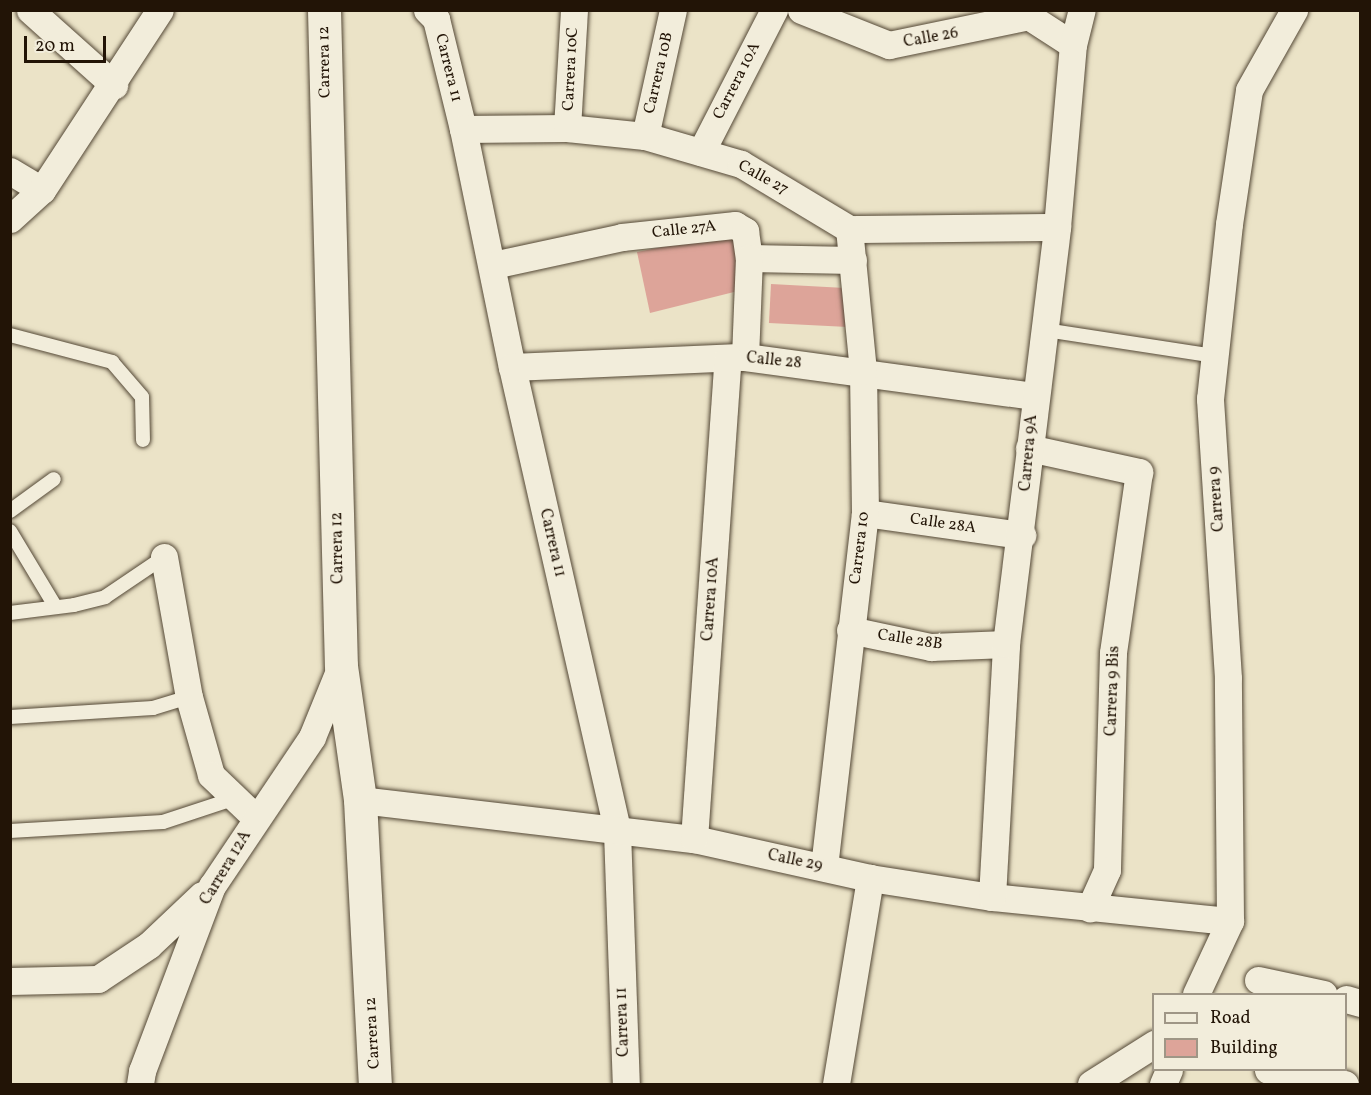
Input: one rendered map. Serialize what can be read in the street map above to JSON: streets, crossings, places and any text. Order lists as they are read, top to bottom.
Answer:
{
  "streets": {
    "street": [
      "Calle 26",
      "Carrera 12",
      "Carrera 11",
      "Carrera 10C",
      "Carrera 10B",
      "Carrera 10A",
      "Calle 27",
      "Calle 27A",
      "Calle 28",
      "Carrera 9A",
      "Carrera 9",
      "Calle 28A",
      "Carrera 10",
      "Calle 28B",
      "Carrera 9 Bis",
      "Calle 29",
      "Carrera 12A"
    ]
  },
  "crossings": [
    ["Carrera 12", "Calle 29"],
    ["Carrera 12", "Carrera 12A"],
    ["Carrera 11", "Calle 27"],
    ["Carrera 11", "Calle 27A"],
    ["Carrera 11", "Calle 28"],
    ["Carrera 11", "Calle 29"],
    ["Carrera 10C", "Calle 27"],
    ["Carrera 10B", "Calle 27"],
    ["Carrera 10A", "Calle 27"],
    ["Carrera 10A", "Calle 27A"],
    ["Carrera 10A", "Calle 28"],
    ["Carrera 10A", "Calle 29"],
    ["Calle 27", "Carrera 10"],
    ["Calle 28", "Carrera 9A"],
    ["Calle 28", "Carrera 10"],
    ["Carrera 9A", "Calle 28A"],
    ["Carrera 9A", "Calle 28B"],
    ["Carrera 9A", "Carrera 9 Bis"],
    ["Carrera 9A", "Calle 29"],
    ["Carrera 9", "Calle 29"],
    ["Calle 28A", "Carrera 10"],
    ["Carrera 10", "Calle 28B"],
    ["Carrera 10", "Calle 29"],
    ["Carrera 9 Bis", "Calle 29"]
  ],
  "legend": ["Road", "Building"],
  "scale_bar": "20 m"
}
